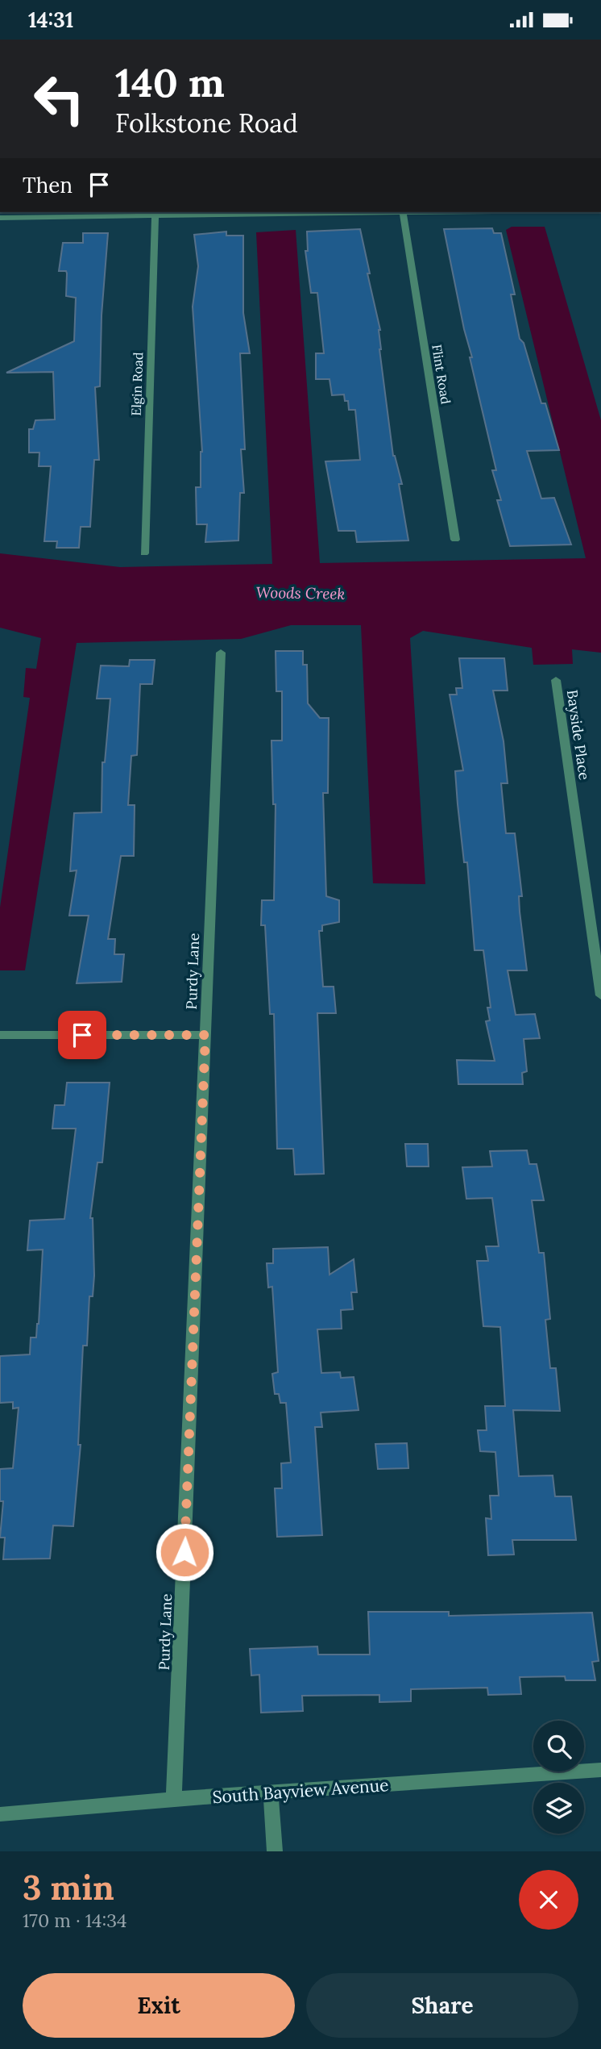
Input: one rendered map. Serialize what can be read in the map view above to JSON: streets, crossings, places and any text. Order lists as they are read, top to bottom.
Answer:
{
  "streets": {
    "street": [
      "Flint Road",
      "Elgin Road",
      "Bayside Place",
      "Purdy Lane",
      "South Bayview Avenue"
    ]
  },
  "crossings": [
    ["Purdy Lane", "South Bayview Avenue"]
  ],
  "water": ["Woods Creek"],
  "page": {
    "status": "14:31",
    "turn": ["140 m", "Folkstone Road"],
    "then": "Then",
    "heading": ["3 min", "170 m · 14:34"],
    "buttons": ["Exit", "Share"]
  }
}
